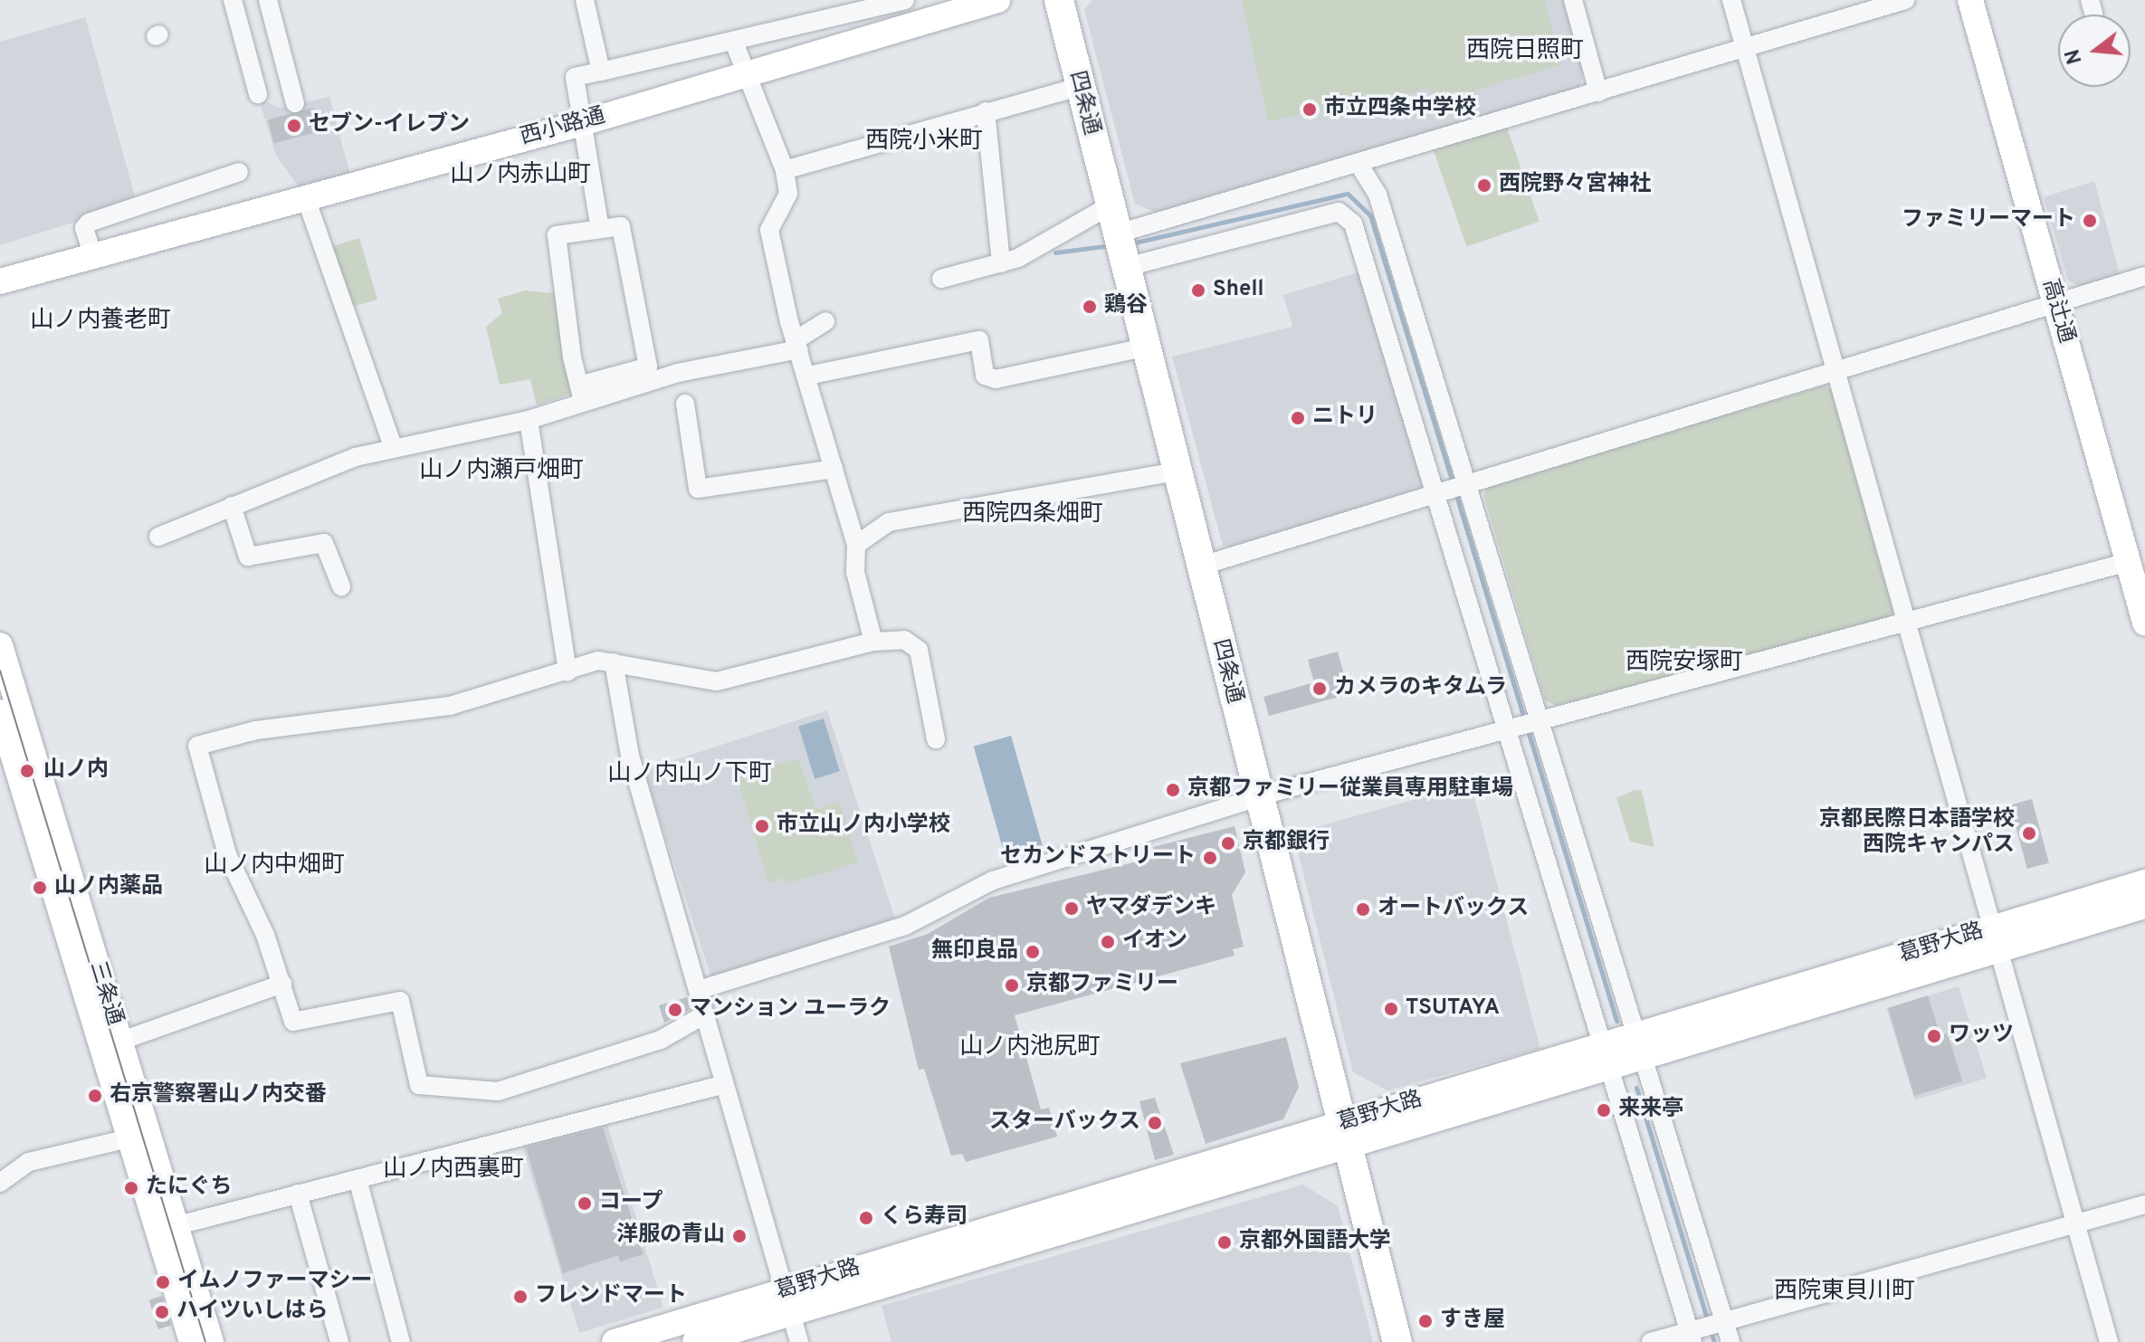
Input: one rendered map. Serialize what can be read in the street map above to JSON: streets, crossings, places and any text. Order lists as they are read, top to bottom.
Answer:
{
  "streets": {
    "main road": ["四条通"],
    "street": [
      "西小路通",
      "高辻通",
      "葛野大路",
      "三条通"
    ]
  },
  "crossings": [
    ["四条通", "葛野大路"]
  ],
  "districts": [
    "西院日照町",
    "西院小米町",
    "山ノ内赤山町",
    "山ノ内養老町",
    "山ノ内瀬戸畑町",
    "西院四条畑町",
    "西院安塚町",
    "山ノ内山ノ下町",
    "山ノ内中畑町",
    "山ノ内池尻町",
    "山ノ内西裏町",
    "西院東貝川町"
  ],
  "places": [
    "市立四条中学校",
    "セブン-イレブン",
    "西院野々宮神社",
    "ファミリーマート",
    "Shell",
    "鶏谷",
    "ニトリ",
    "カメラのキタムラ",
    "山ノ内",
    "京都ファミリー従業員専用駐車場",
    "市立山ノ内小学校",
    "京都民際日本語学校 西院キャンパス",
    "京都銀行",
    "セカンドストリート",
    "山ノ内薬品",
    "ヤマダデンキ",
    "オートバックス",
    "イオン",
    "無印良品",
    "京都ファミリー",
    "TSUTAYA",
    "マンション ユーラク",
    "ワッツ",
    "右京警察署山ノ内交番",
    "来来亭",
    "スターバックス",
    "たにぐち",
    "コープ",
    "くら寿司",
    "洋服の青山",
    "京都外国語大学",
    "イムノファーマシー",
    "フレンドマート",
    "ハイツいしはら",
    "すき屋"
  ],
  "north": "left"
}
